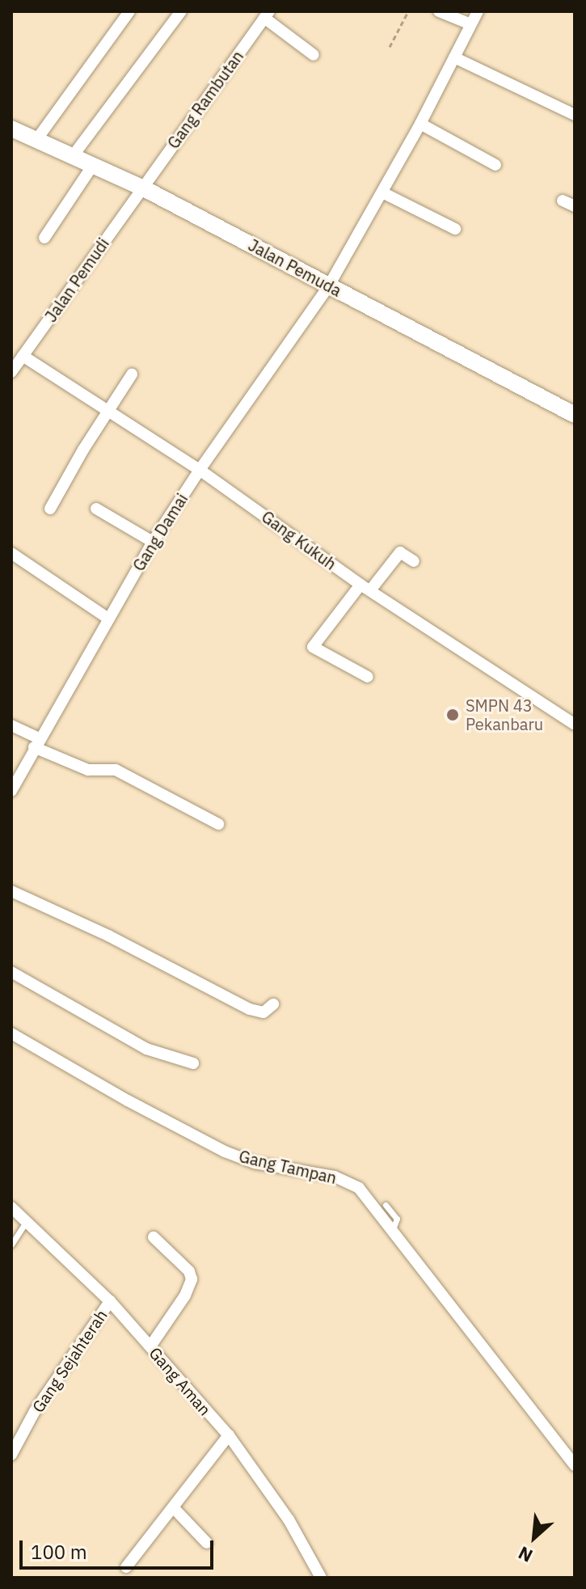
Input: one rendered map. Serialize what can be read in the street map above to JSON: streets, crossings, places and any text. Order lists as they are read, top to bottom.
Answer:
{
  "streets": {
    "main road": ["Jalan Pemuda"],
    "street": [
      "Gang Rambutan",
      "Jalan Pemudi",
      "Gang Damai",
      "Gang Kukuh",
      "Gang Tampan",
      "Gang Sejahterah",
      "Gang Aman"
    ]
  },
  "crossings": [
    ["Gang Rambutan", "Jalan Pemuda"],
    ["Gang Rambutan", "Jalan Pemudi"],
    ["Jalan Pemuda", "Jalan Pemudi"],
    ["Jalan Pemuda", "Gang Damai"],
    ["Jalan Pemudi", "Gang Kukuh"],
    ["Gang Damai", "Gang Kukuh"],
    ["Gang Sejahterah", "Gang Aman"]
  ],
  "places": ["SMPN 43 Pekanbaru"],
  "scale_bar": "100 m",
  "north": "bottom left"
}
